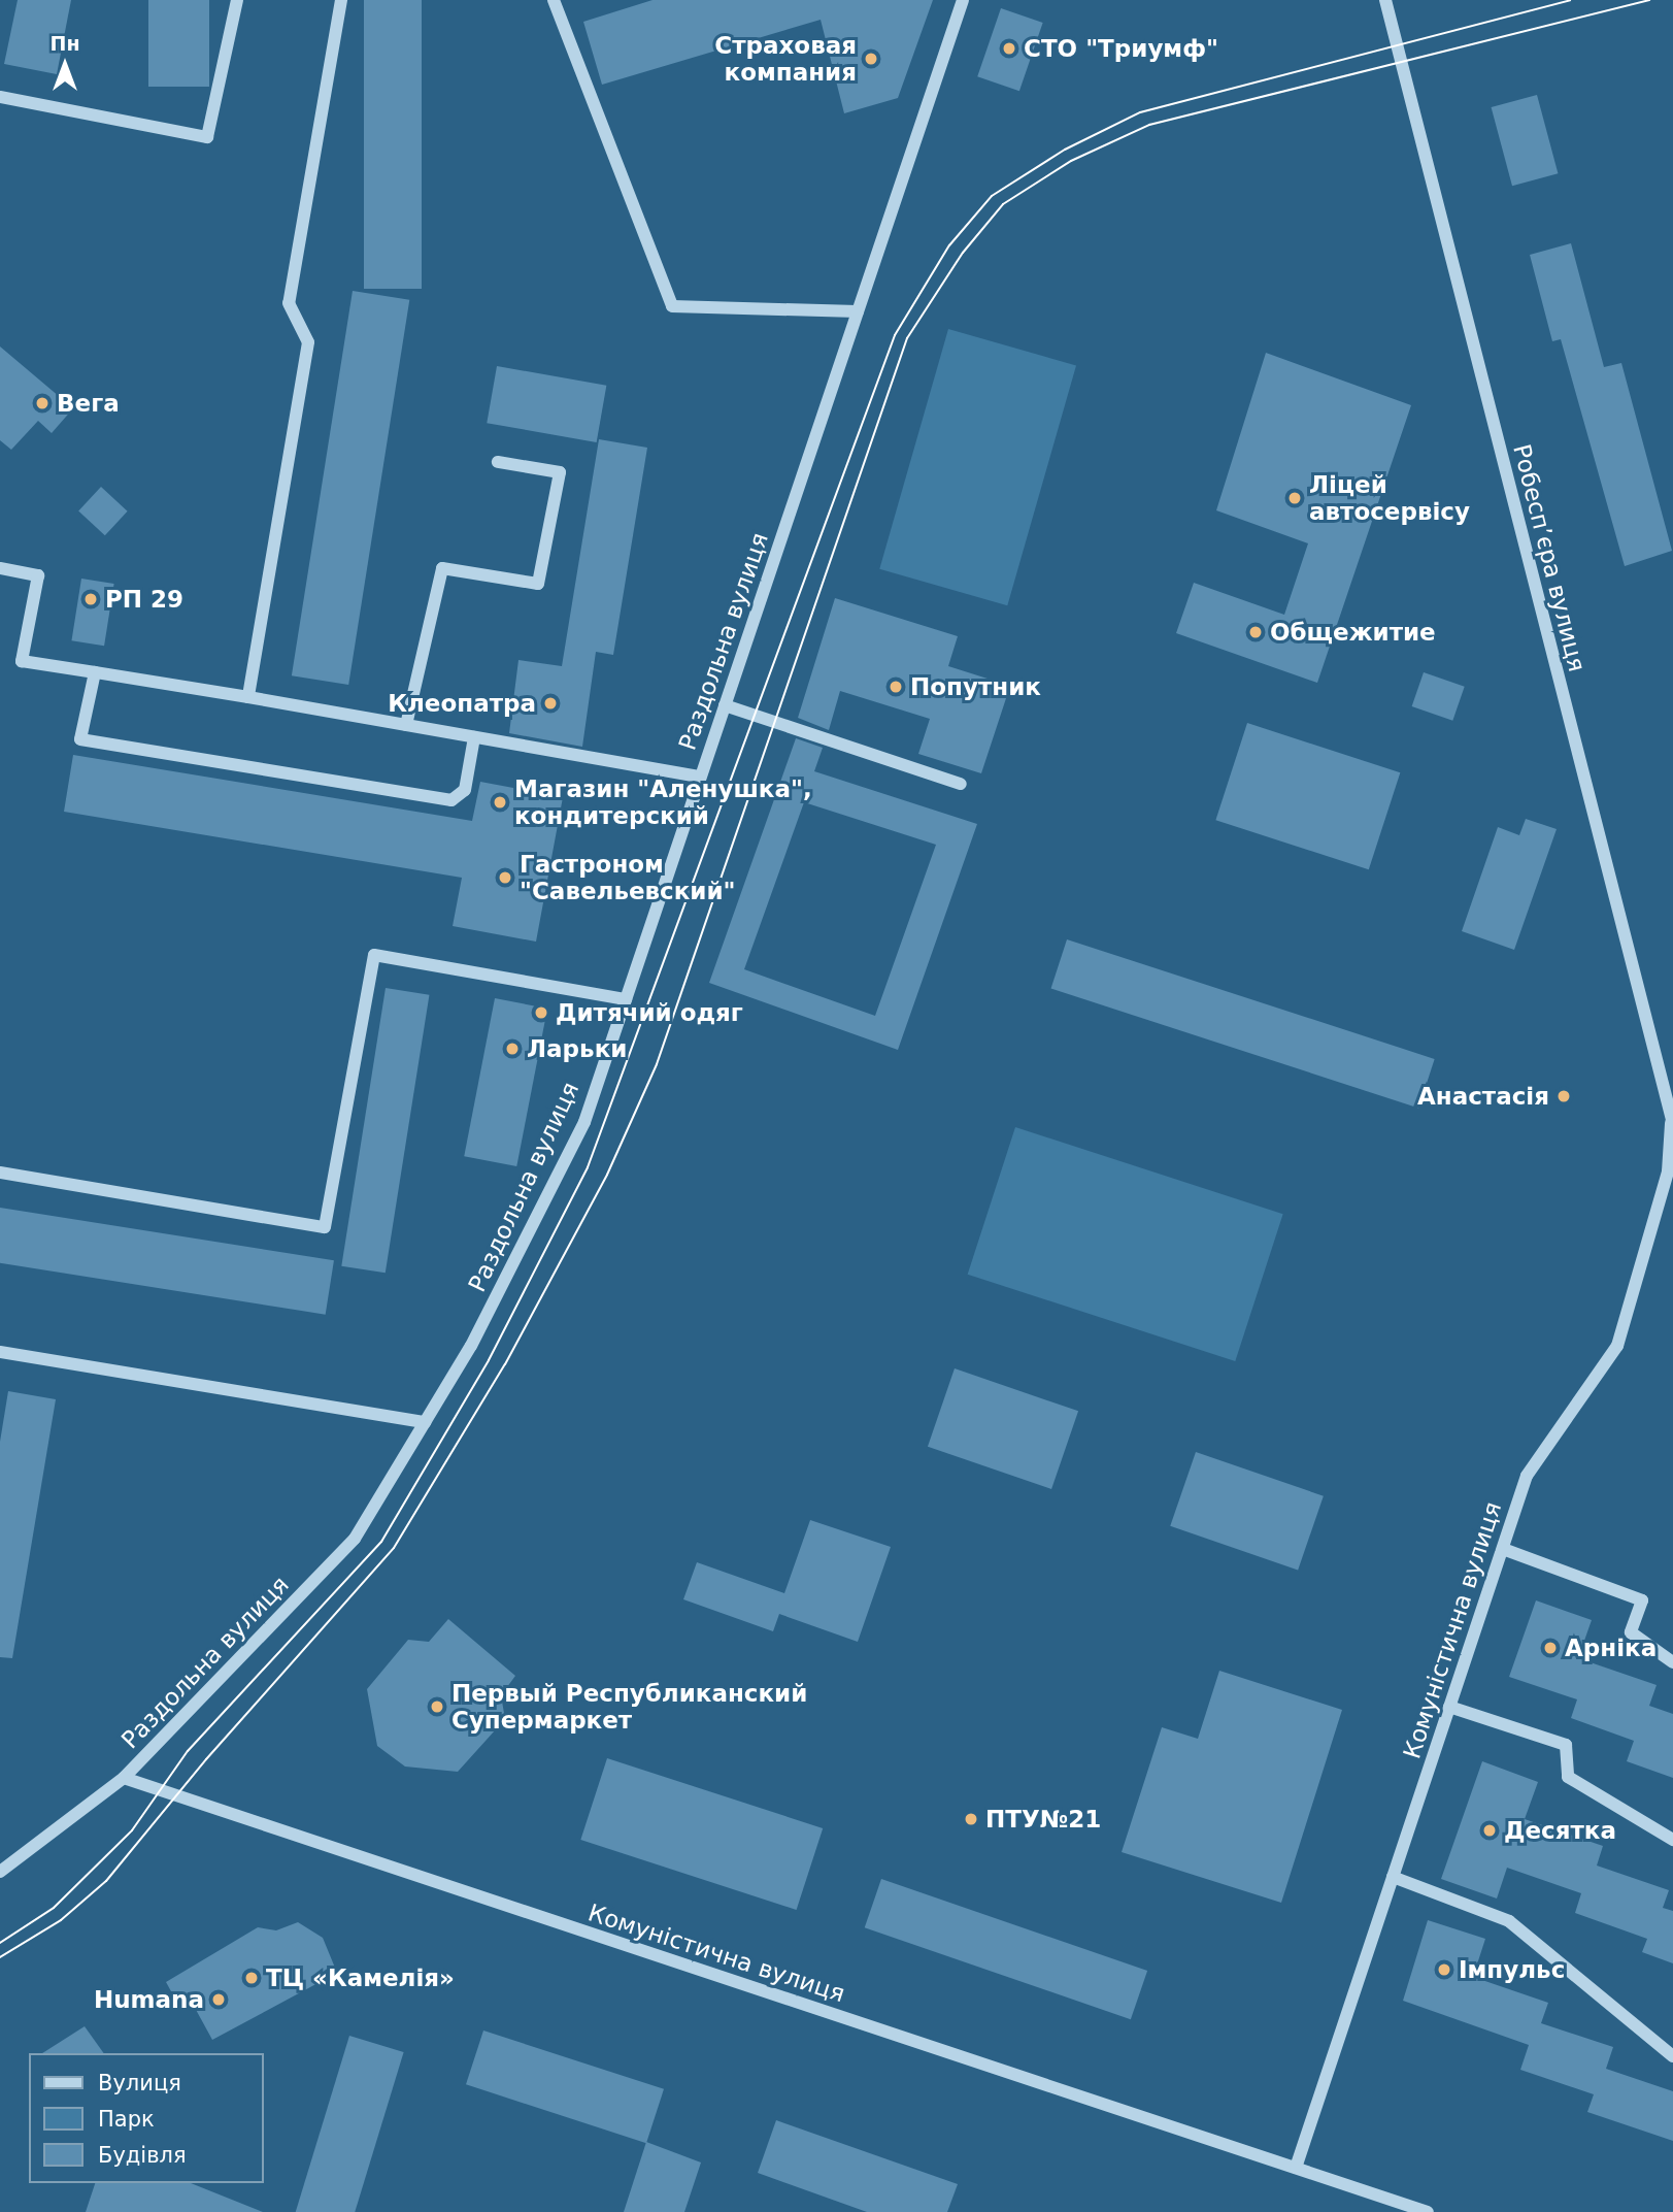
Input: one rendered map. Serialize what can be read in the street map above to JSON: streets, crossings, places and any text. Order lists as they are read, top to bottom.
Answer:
{
  "streets": {
    "street": ["Робесп’єра вулиця", "Раздольна вулиця", "Комуністична вулиця"]
  },
  "crossings": [
    ["Робесп’єра вулиця", "Комуністична вулиця"],
    ["Раздольна вулиця", "Комуністична вулиця"]
  ],
  "places": [
    "СТО \"Триумф\"",
    "Страховая компания",
    "Вега",
    "Ліцей автосервісу",
    "РП 29",
    "Общежитие",
    "Попутник",
    "Клеопатра",
    "Магазин \"Аленушка\", кондитерский",
    "Гастроном \"Савельевский\"",
    "Дитячий одяг",
    "Ларьки",
    "Анастасія",
    "Арніка",
    "Первый Республиканский Супермаркет",
    "ПТУ№21",
    "Десятка",
    "Імпульс",
    "ТЦ «Камелія»",
    "Humana"
  ],
  "legend": ["Вулиця", "Парк", "Будівля"],
  "north": "top"
}
